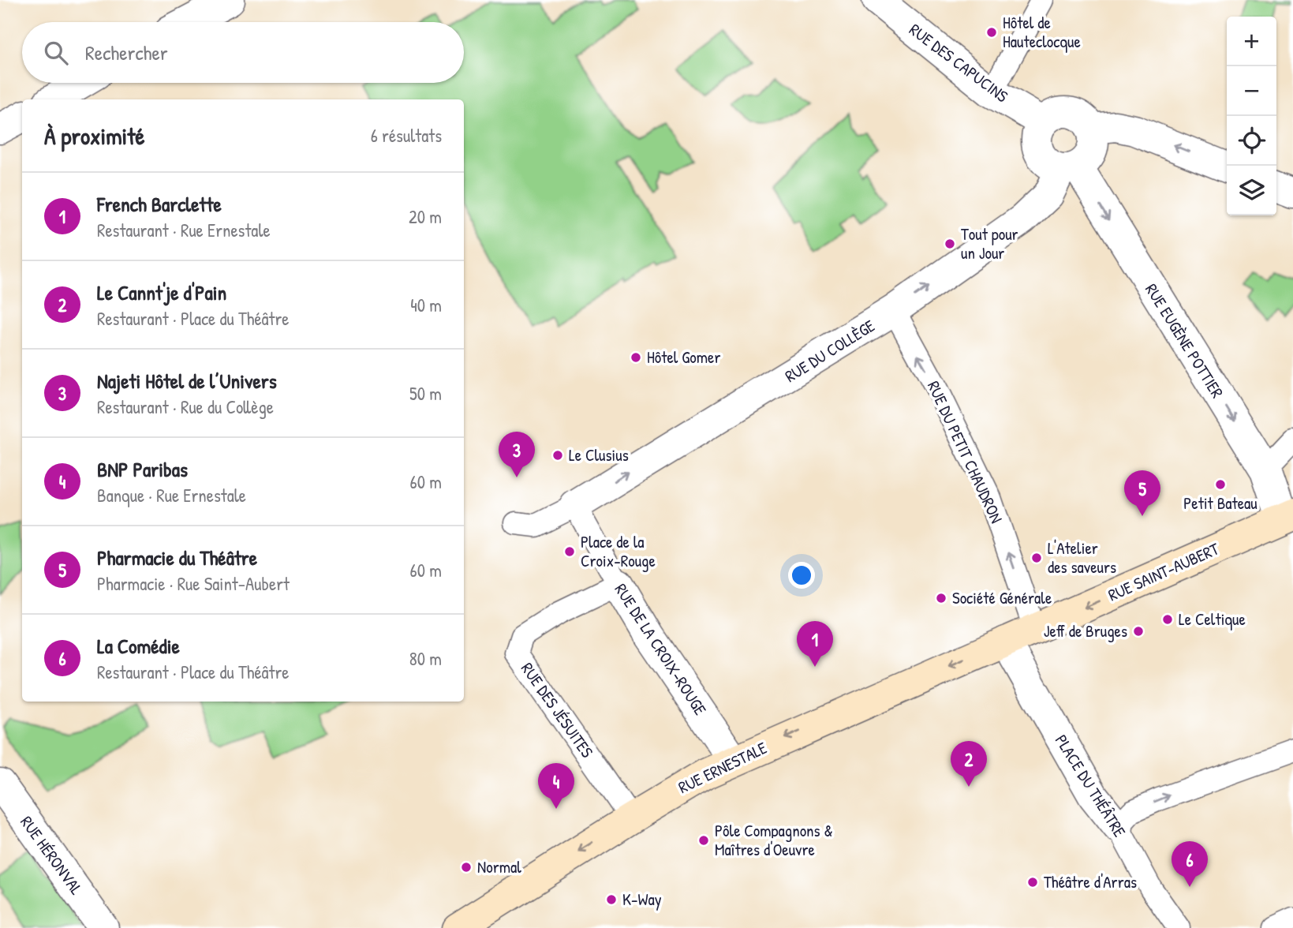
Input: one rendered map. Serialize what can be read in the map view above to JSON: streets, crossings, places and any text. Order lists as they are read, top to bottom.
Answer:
{
  "streets": {
    "street": [
      "RUE DES CAPUCINS",
      "RUE EUGÈNE POTTIER",
      "RUE DU COLLÈGE",
      "RUE SAINT-AUBERT",
      "RUE DE LA CROIX-ROUGE",
      "RUE ERNESTALE",
      "PLACE DU THÉÂTRE",
      "RUE HÉRONVAL"
    ],
    "lane": ["RUE DU PETIT CHAUDRON", "RUE DES JÉSUITES"]
  },
  "crossings": [
    ["RUE DES CAPUCINS", "RUE EUGÈNE POTTIER"],
    ["RUE DES CAPUCINS", "RUE DU COLLÈGE"],
    ["RUE EUGÈNE POTTIER", "RUE DU COLLÈGE"],
    ["RUE EUGÈNE POTTIER", "RUE SAINT-AUBERT"],
    ["RUE DU COLLÈGE", "RUE DU PETIT CHAUDRON"],
    ["RUE DU COLLÈGE", "RUE DE LA CROIX-ROUGE"],
    ["RUE DU PETIT CHAUDRON", "RUE SAINT-AUBERT"],
    ["RUE SAINT-AUBERT", "RUE ERNESTALE"],
    ["RUE SAINT-AUBERT", "PLACE DU THÉÂTRE"],
    ["RUE DE LA CROIX-ROUGE", "RUE DES JÉSUITES"],
    ["RUE DE LA CROIX-ROUGE", "RUE ERNESTALE"],
    ["RUE DES JÉSUITES", "RUE ERNESTALE"],
    ["RUE ERNESTALE", "PLACE DU THÉÂTRE"]
  ],
  "one_way": [
    "RUE EUGÈNE POTTIER",
    "RUE DU COLLÈGE",
    "RUE DU PETIT CHAUDRON",
    "RUE SAINT-AUBERT",
    "RUE ERNESTALE"
  ],
  "places": [
    "Hôtel de Hauteclocque",
    "Tout pour un Jour",
    "Hôtel Gomer",
    "Le Clusius",
    "Petit Bateau",
    "Place de la Croix-Rouge",
    "L'Atelier des saveurs",
    "Société Générale",
    "Le Celtique",
    "Jeff de Bruges",
    "Pôle Compagnons & Maîtres d'Oeuvre",
    "Normal",
    "Théâtre d'Arras",
    "K-Way"
  ],
  "page": {
    "map_buttons": ["+", "−"],
    "search": "Rechercher",
    "heading": ["À proximité", "6 résultats"],
    "list": [
      {
        "mark": "1",
        "name": "French Barclette",
        "note": "Restaurant · Rue Ernestale",
        "value": "20 m"
      },
      {
        "mark": "2",
        "name": "Le Cannt'je d'Pain",
        "note": "Restaurant · Place du Théâtre",
        "value": "40 m"
      },
      {
        "mark": "3",
        "name": "Najeti Hôtel de l’Univers",
        "note": "Restaurant · Rue du Collège",
        "value": "50 m"
      },
      {
        "mark": "4",
        "name": "BNP Paribas",
        "note": "Banque · Rue Ernestale",
        "value": "60 m"
      },
      {
        "mark": "5",
        "name": "Pharmacie du Théâtre",
        "note": "Pharmacie · Rue Saint-Aubert",
        "value": "60 m"
      },
      {
        "mark": "6",
        "name": "La Comédie",
        "note": "Restaurant · Place du Théâtre",
        "value": "80 m"
      }
    ],
    "pins": [
      "3",
      "5",
      "1",
      "2",
      "4",
      "6"
    ]
  }
}
